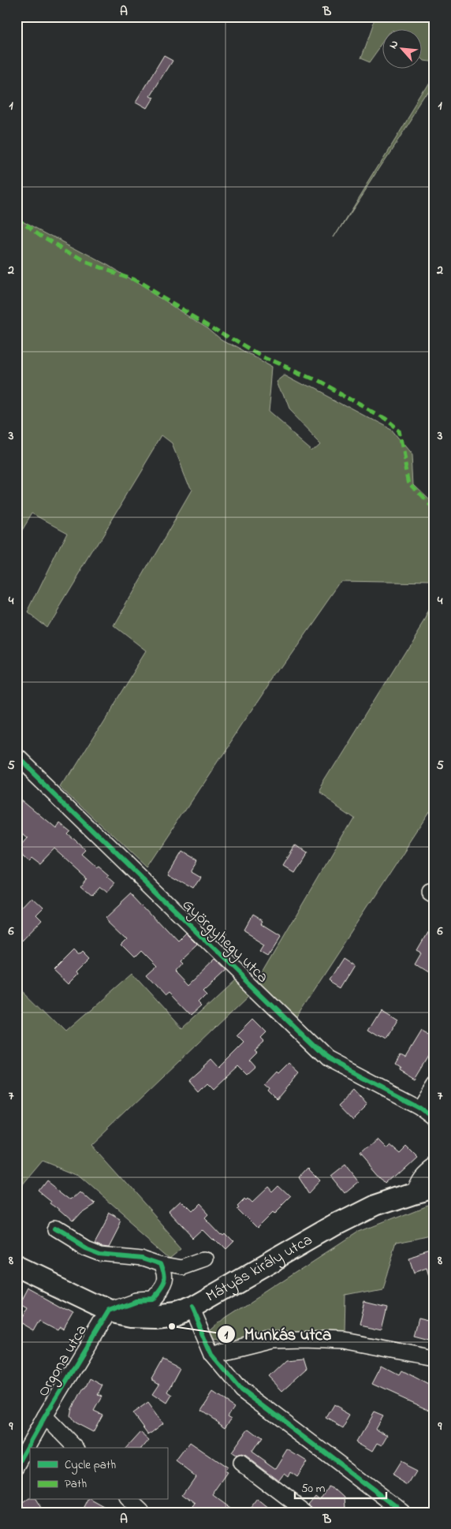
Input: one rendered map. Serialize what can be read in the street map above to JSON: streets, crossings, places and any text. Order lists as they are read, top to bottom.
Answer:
{
  "streets": {
    "main road": ["Mátyás király utca"],
    "street": ["Györgyhegy utca", "Orgona utca"]
  },
  "crossings": [
    ["Mátyás király utca", "Orgona utca"]
  ],
  "places": ["Munkás utca"],
  "legend": ["Cycle path", "Path"],
  "scale_bar": "50 m",
  "north": "top left",
  "grid": {
    "columns": ["A", "B"],
    "rows": [
      "1",
      "2",
      "3",
      "4",
      "5",
      "6",
      "7",
      "8",
      "9"
    ]
  }
}
